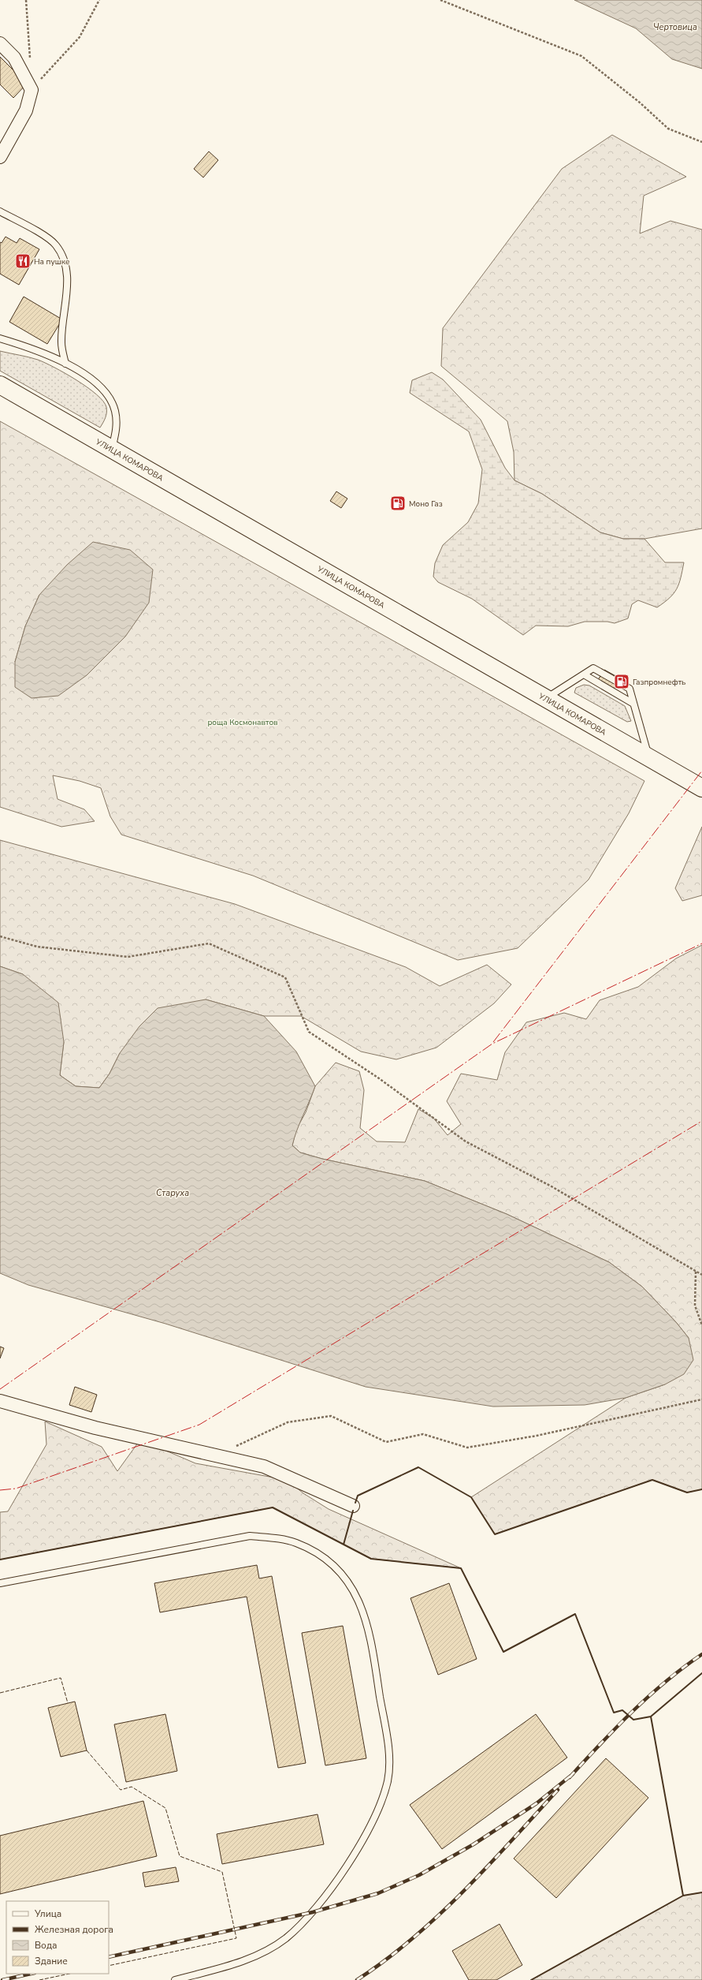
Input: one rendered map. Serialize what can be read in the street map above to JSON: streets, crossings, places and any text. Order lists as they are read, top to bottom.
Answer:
{
  "streets": {
    "main road": ["УЛИЦА КОМАРОВА"]
  },
  "water": ["Чертовица", "Старуха"],
  "parks": ["роща Космонавтов"],
  "places": {
    "restaurant": ["На пушке"],
    "fuel station": ["Моно Газ", "Газпромнефть"]
  },
  "legend": [
    "Улица",
    "Железная дорога",
    "Вода",
    "Здание"
  ]
}
